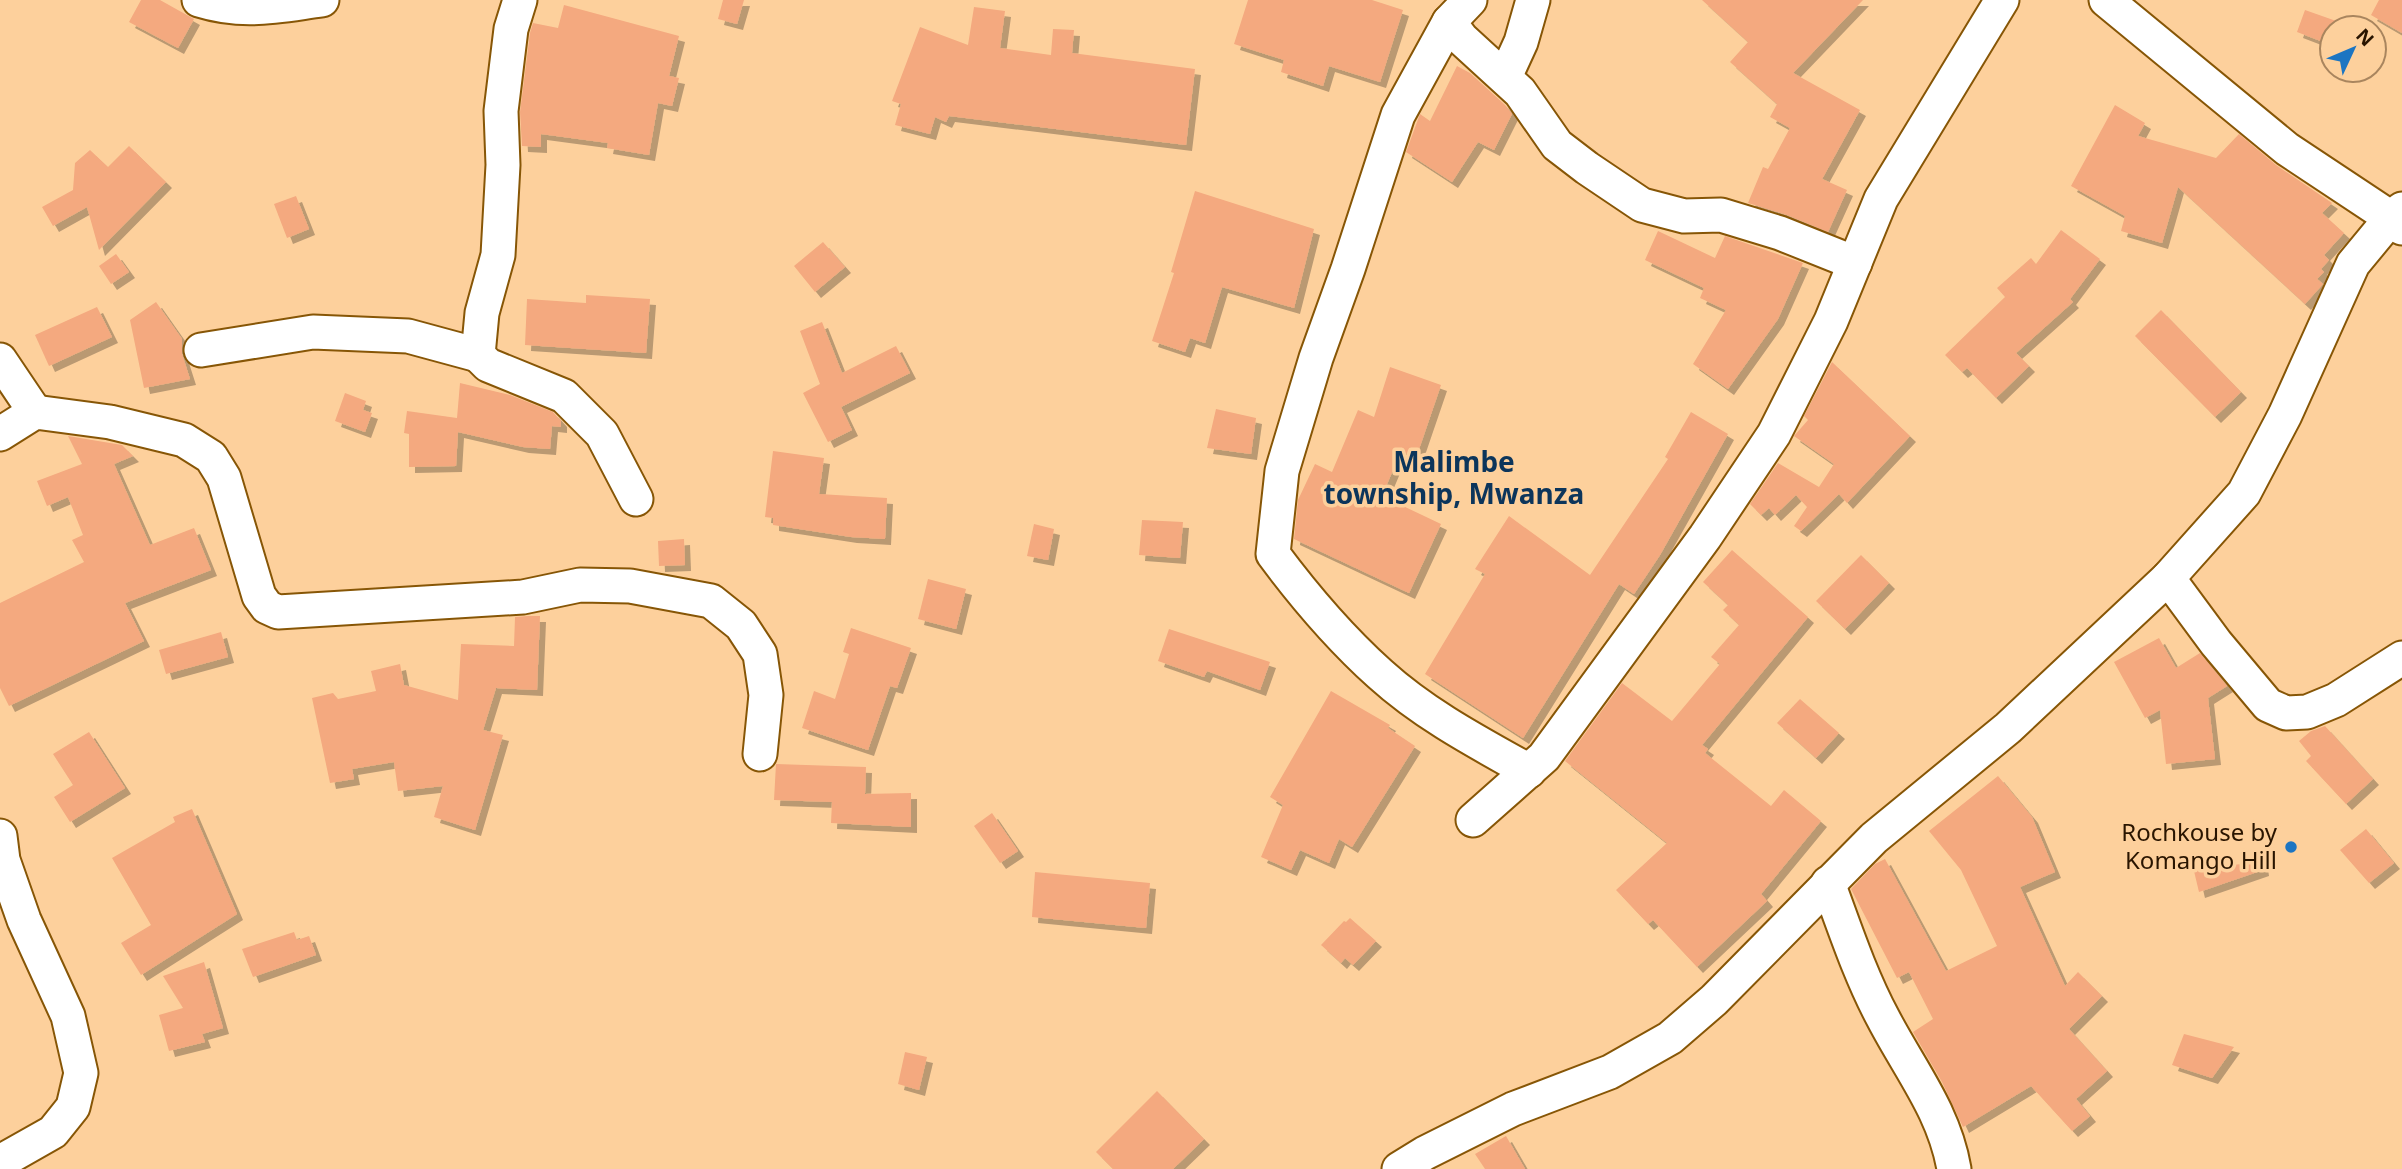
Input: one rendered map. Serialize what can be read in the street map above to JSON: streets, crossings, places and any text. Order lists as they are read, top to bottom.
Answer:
{
  "districts": ["Malimbe township, Mwanza"],
  "places": ["Rochkouse by Komango Hill"],
  "north": "top right"
}
